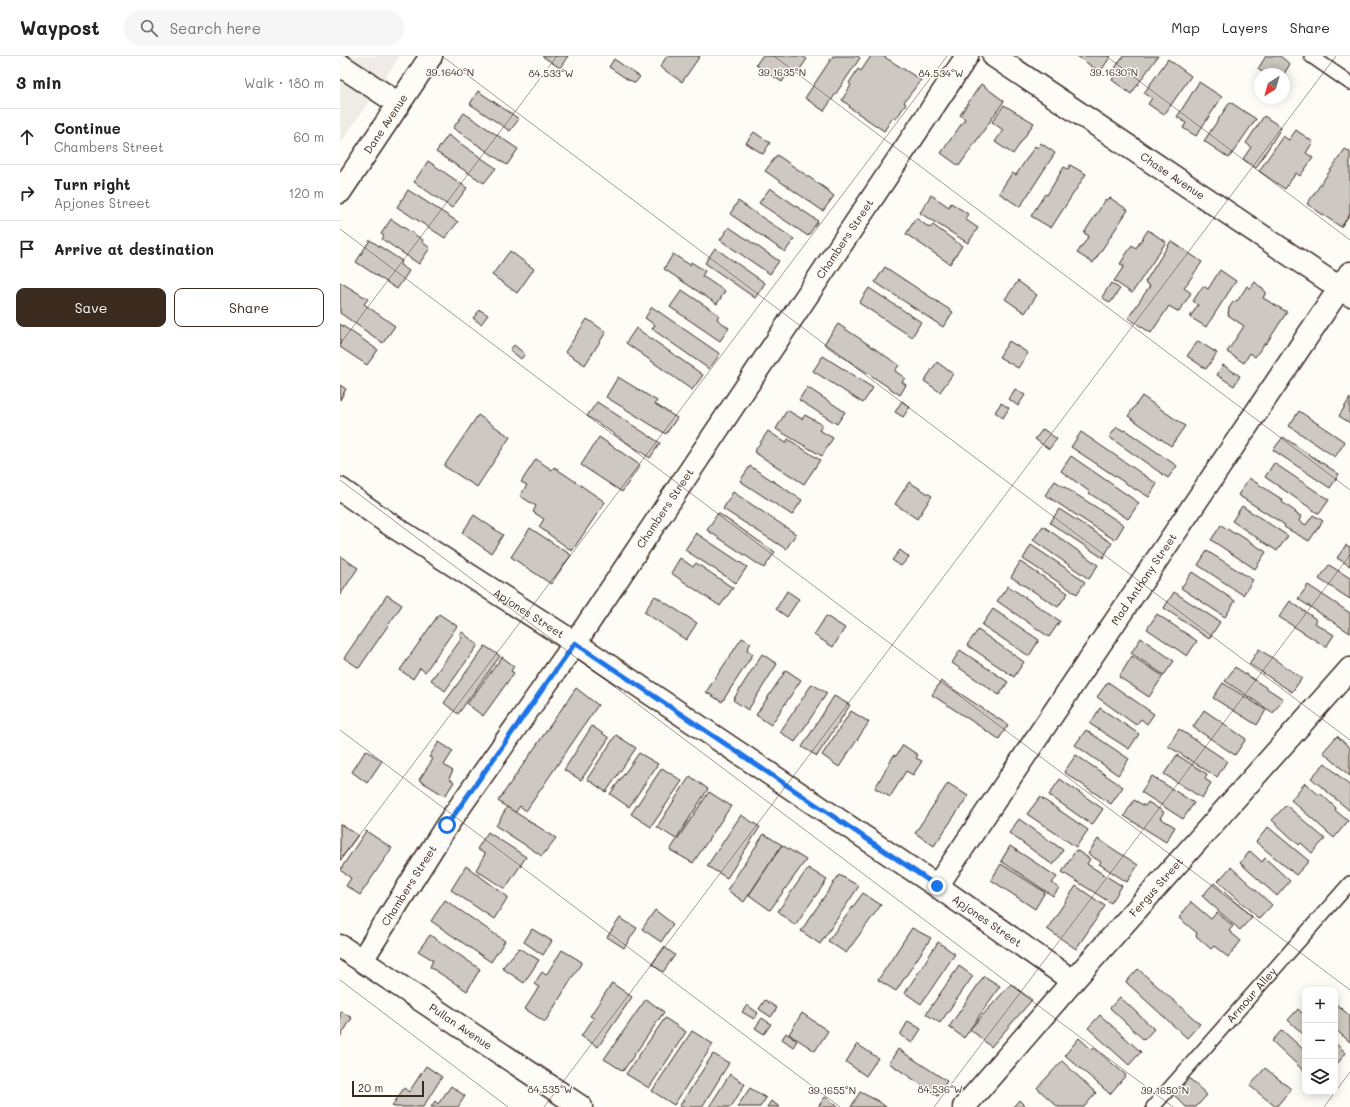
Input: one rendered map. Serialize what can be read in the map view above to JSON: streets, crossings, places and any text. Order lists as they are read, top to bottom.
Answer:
{
  "streets": {
    "street": [
      "Dane Avenue",
      "Chase Avenue",
      "Chambers Street",
      "Mad Anthony Street",
      "Apjones Street",
      "Fergus Street",
      "Pullan Avenue"
    ],
    "lane": ["Armour Alley"]
  },
  "crossings": [
    ["Chase Avenue", "Mad Anthony Street"],
    ["Chambers Street", "Apjones Street"],
    ["Chambers Street", "Pullan Avenue"],
    ["Mad Anthony Street", "Apjones Street"],
    ["Apjones Street", "Fergus Street"]
  ],
  "scale_bar": "20 m",
  "north": "bottom left",
  "page": {
    "header": "Waypost",
    "search": "Search here",
    "nav": ["Map", "Layers", "Share"],
    "heading": ["3 min", "Walk · 180 m"],
    "list": [
      ["Continue", "Chambers Street", "60 m"],
      ["Turn right", "Apjones Street", "120 m"],
      "Arrive at destination"
    ],
    "buttons": ["Save", "Share"],
    "map_buttons": ["+", "−"],
    "scale": "20 m"
  },
  "coordinates": [
    "39.1640°N",
    "39.1635°N",
    "39.1630°N",
    "84.533°W",
    "84.534°W",
    "84.535°W",
    "84.536°W",
    "39.1655°N",
    "39.1650°N"
  ]
}
